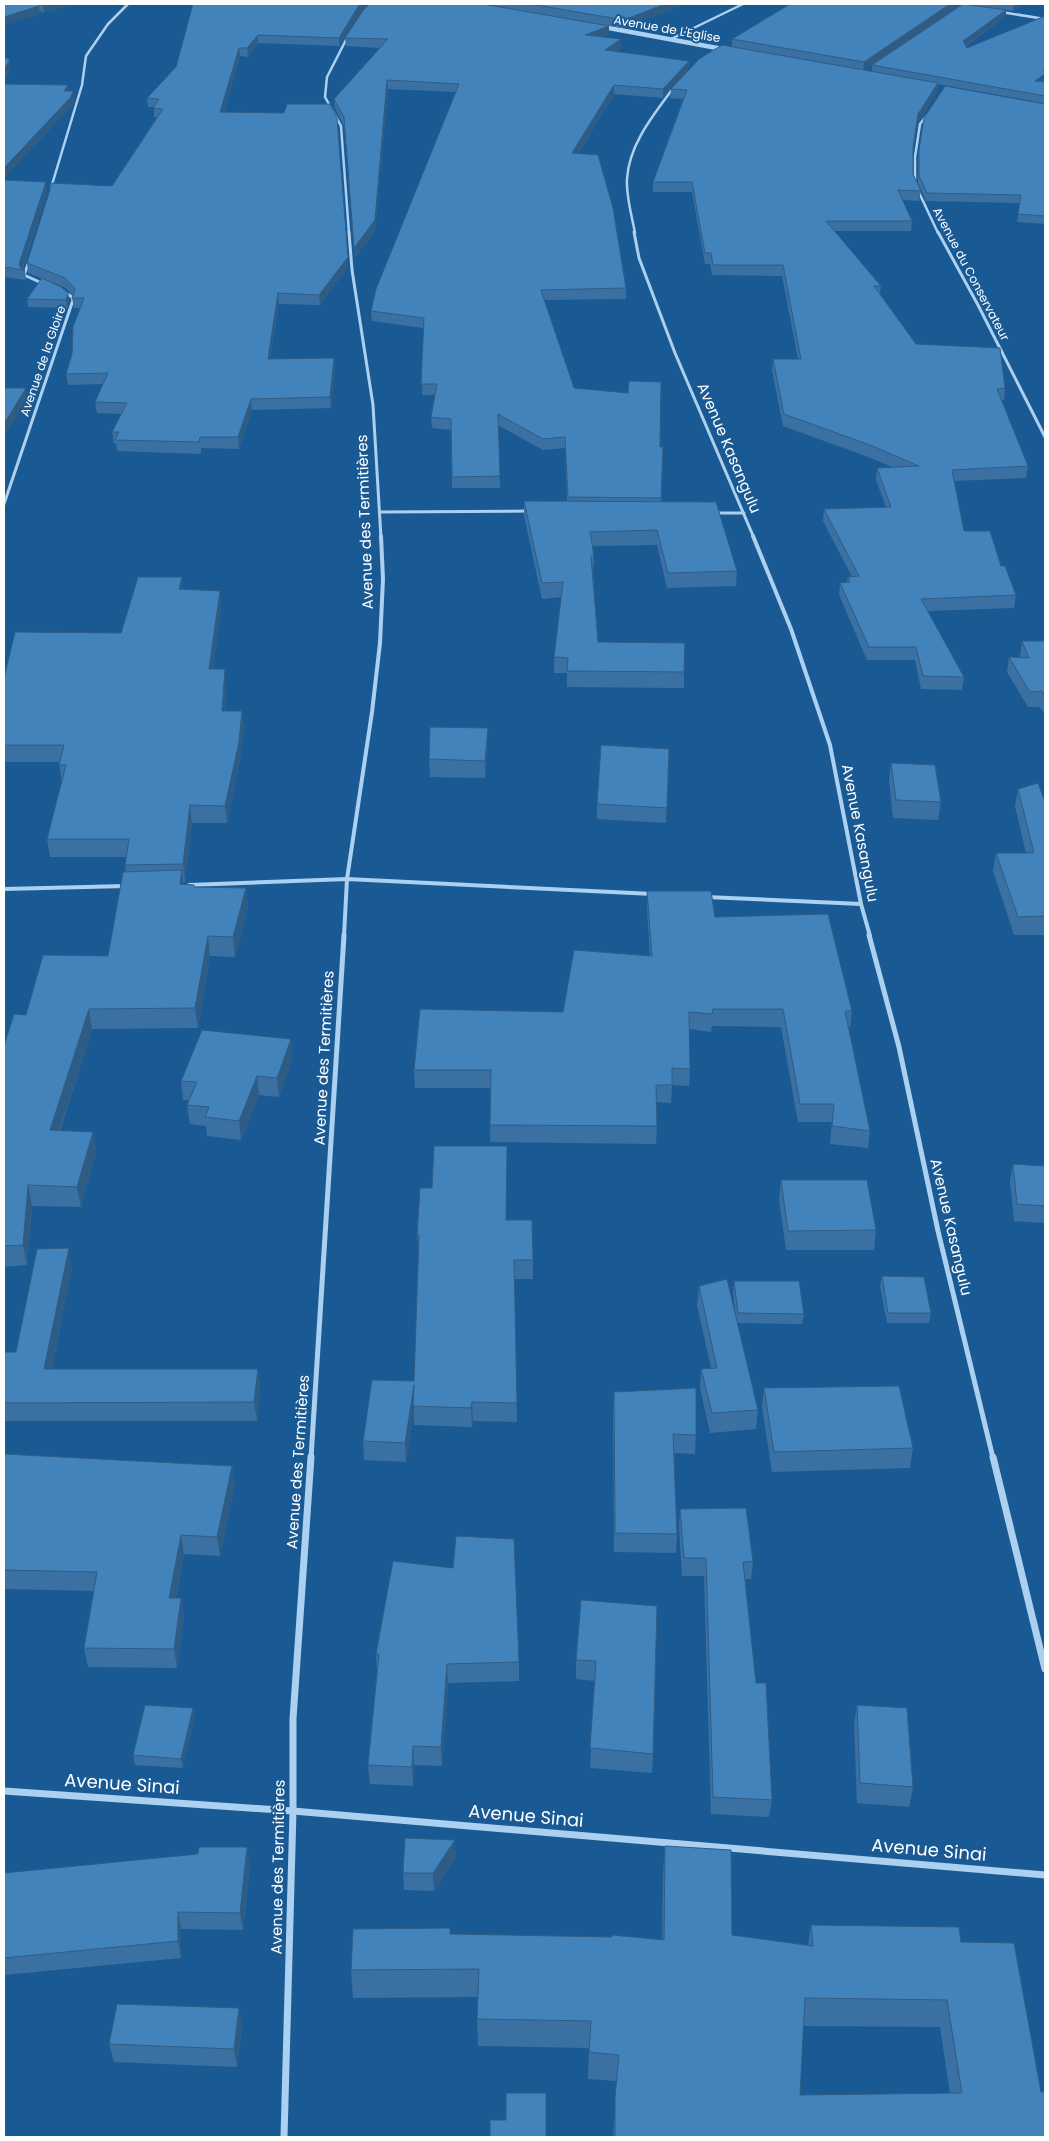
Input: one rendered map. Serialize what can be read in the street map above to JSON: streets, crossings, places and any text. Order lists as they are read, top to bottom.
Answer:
{
  "streets": {
    "street": [
      "Avenue de L'Eglise",
      "Avenue du Conservateur",
      "Avenue de la Gloire",
      "Avenue Kasangulu",
      "Avenue des Termitières",
      "Avenue Sinai"
    ]
  },
  "crossings": [
    ["Avenue des Termitières", "Avenue Sinai"]
  ]
}
